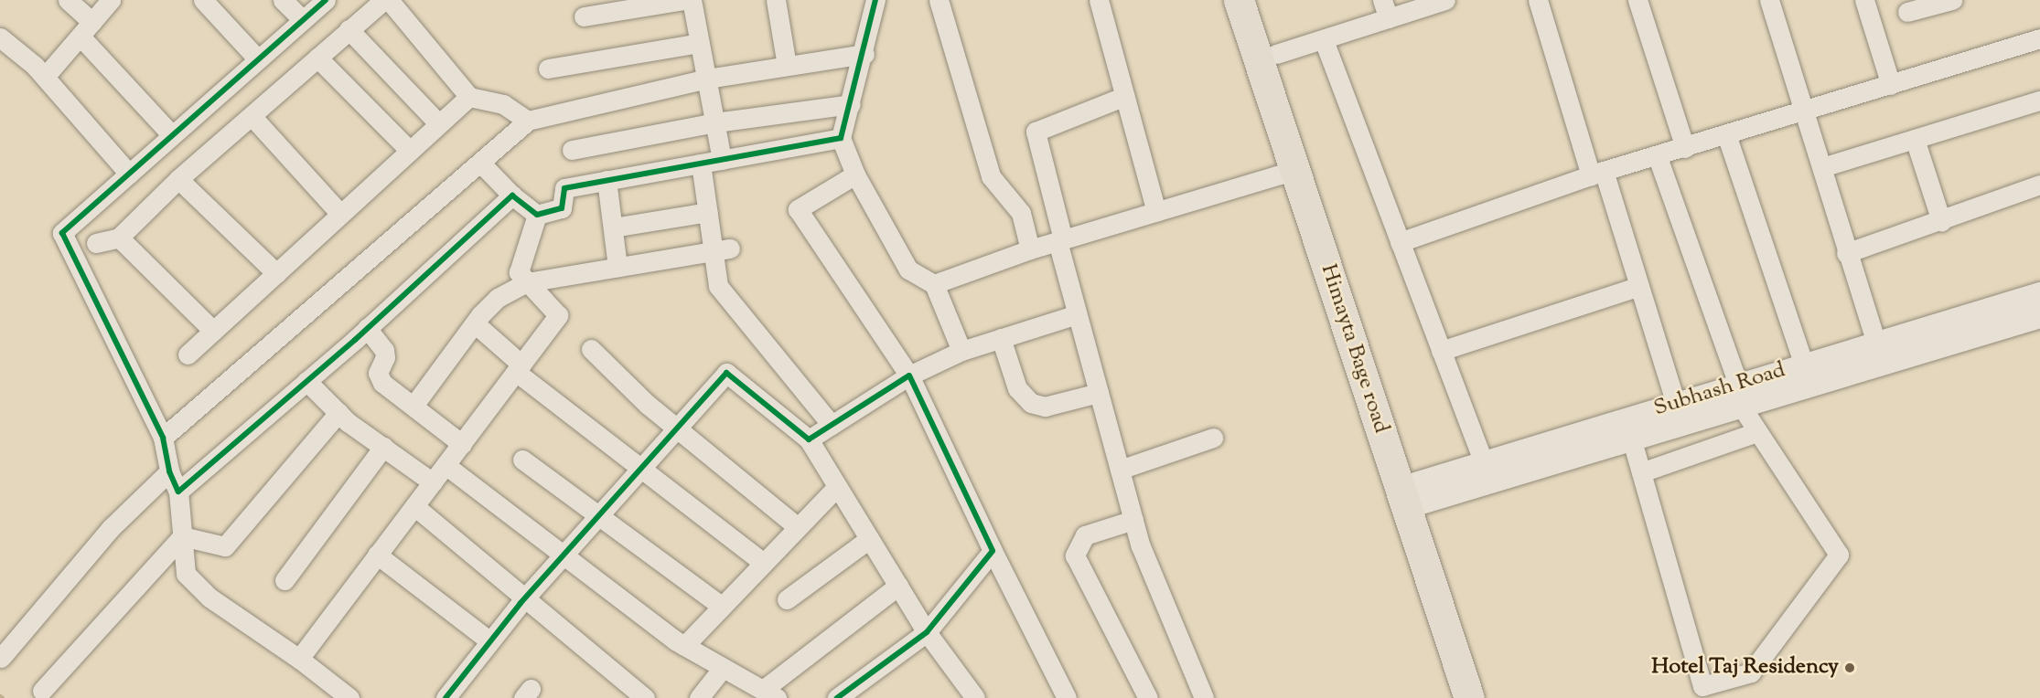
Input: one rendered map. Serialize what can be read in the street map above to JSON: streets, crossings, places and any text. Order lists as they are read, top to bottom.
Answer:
{
  "streets": {
    "main road": ["Himayta Bage road"],
    "street": ["Subhash Road"]
  },
  "crossings": [
    ["Himayta Bage road", "Subhash Road"]
  ],
  "places": ["Hotel Taj Residency"]
}
